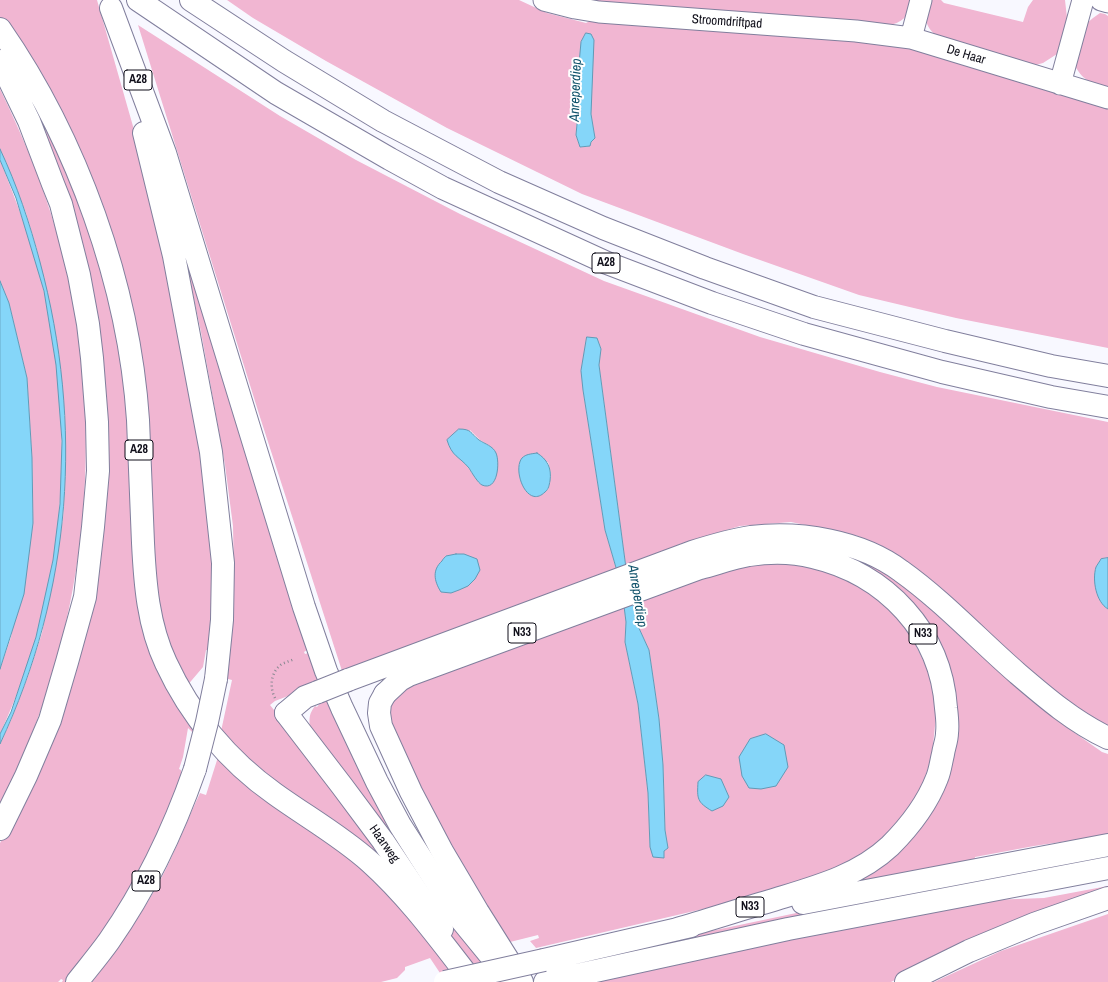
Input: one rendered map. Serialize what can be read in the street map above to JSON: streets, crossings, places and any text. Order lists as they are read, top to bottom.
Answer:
{
  "streets": {
    "main road": ["A28", "N33", "Haarweg"],
    "street": ["Stroomdriftpad", "De Haar"]
  },
  "crossings": [
    ["Stroomdriftpad", "De Haar"],
    ["A28", "Haarweg"],
    ["N33", "Haarweg"]
  ],
  "water": ["Anreperdiep"]
}
